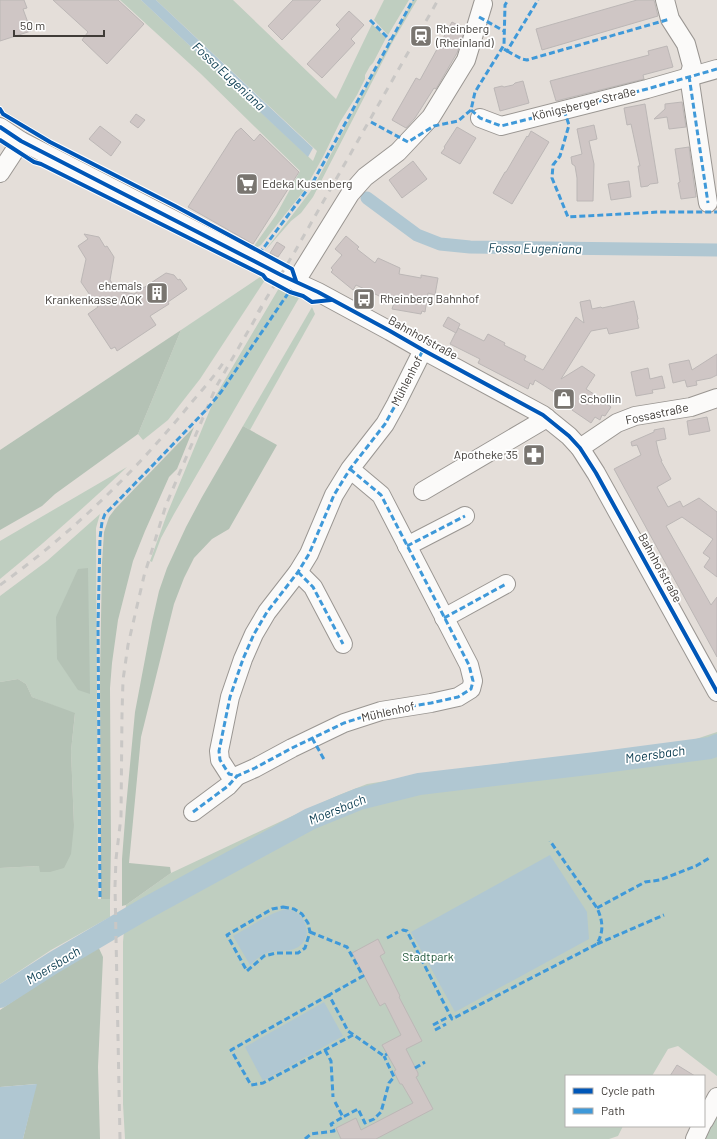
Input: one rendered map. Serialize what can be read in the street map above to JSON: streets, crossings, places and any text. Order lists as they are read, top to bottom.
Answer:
{
  "streets": {
    "street": [
      "Königsberger Straße",
      "Bahnhofstraße",
      "Mühlenhof",
      "Fossastraße"
    ]
  },
  "crossings": [
    ["Bahnhofstraße", "Mühlenhof"],
    ["Bahnhofstraße", "Fossastraße"]
  ],
  "water": ["Fossa Eugeniana", "Moersbach"],
  "parks": ["Stadtpark"],
  "places": {
    "station": ["Rheinberg (Rheinland)"],
    "supermarket": ["Edeka Kusenberg"],
    "building": ["ehemals Krankenkasse AOK"],
    "bus stop": ["Rheinberg Bahnhof"],
    "shop": ["Schollin"],
    "pharmacy": ["Apotheke 35"]
  },
  "legend": ["Cycle path", "Path"],
  "scale_bar": "50 m"
}
